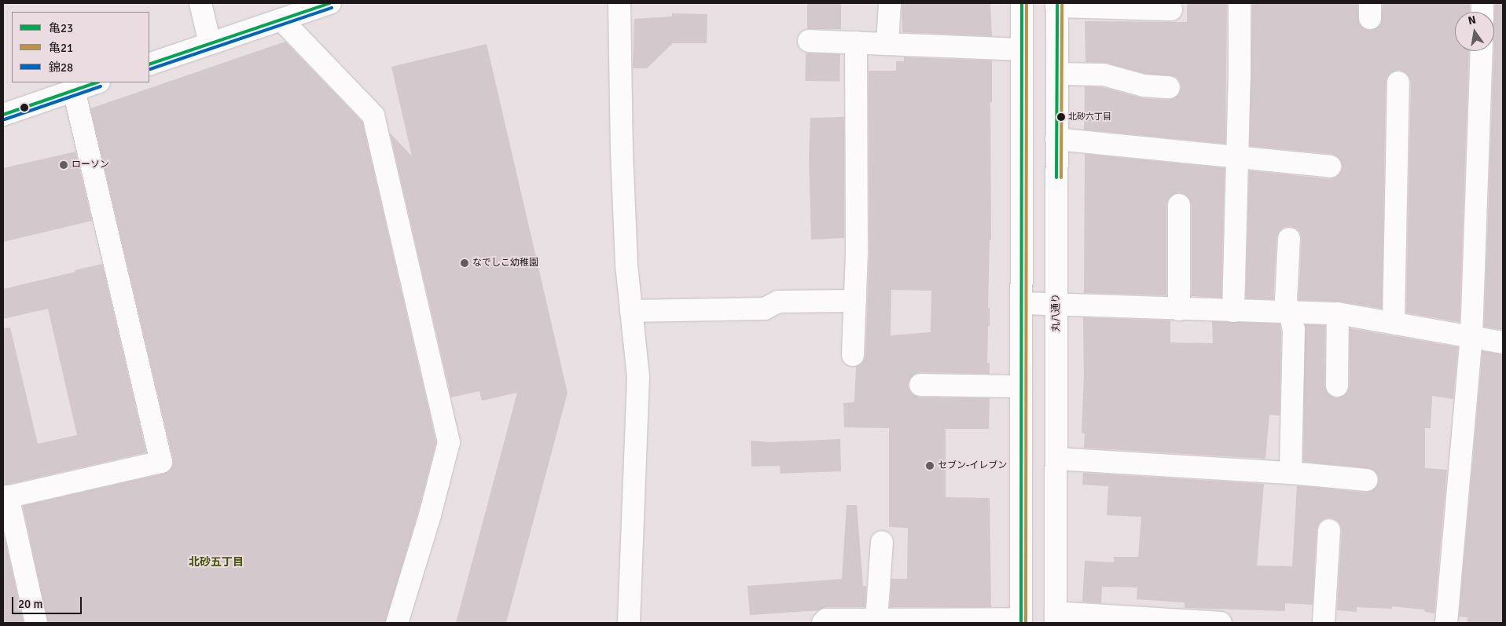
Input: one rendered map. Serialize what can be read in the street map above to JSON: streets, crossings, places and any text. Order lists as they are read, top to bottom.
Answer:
{
  "streets": {
    "street": ["丸八通り"]
  },
  "districts": ["北砂五丁目"],
  "places": [
    "北砂六丁目",
    "ローソン",
    "なでしこ幼稚園",
    "セブン-イレブン"
  ],
  "lines": ["transit line 亀23", "transit line 亀21", "transit line 錦28"],
  "legend": ["亀23", "亀21", "錦28"],
  "scale_bar": "20 m",
  "north": "top"
}
